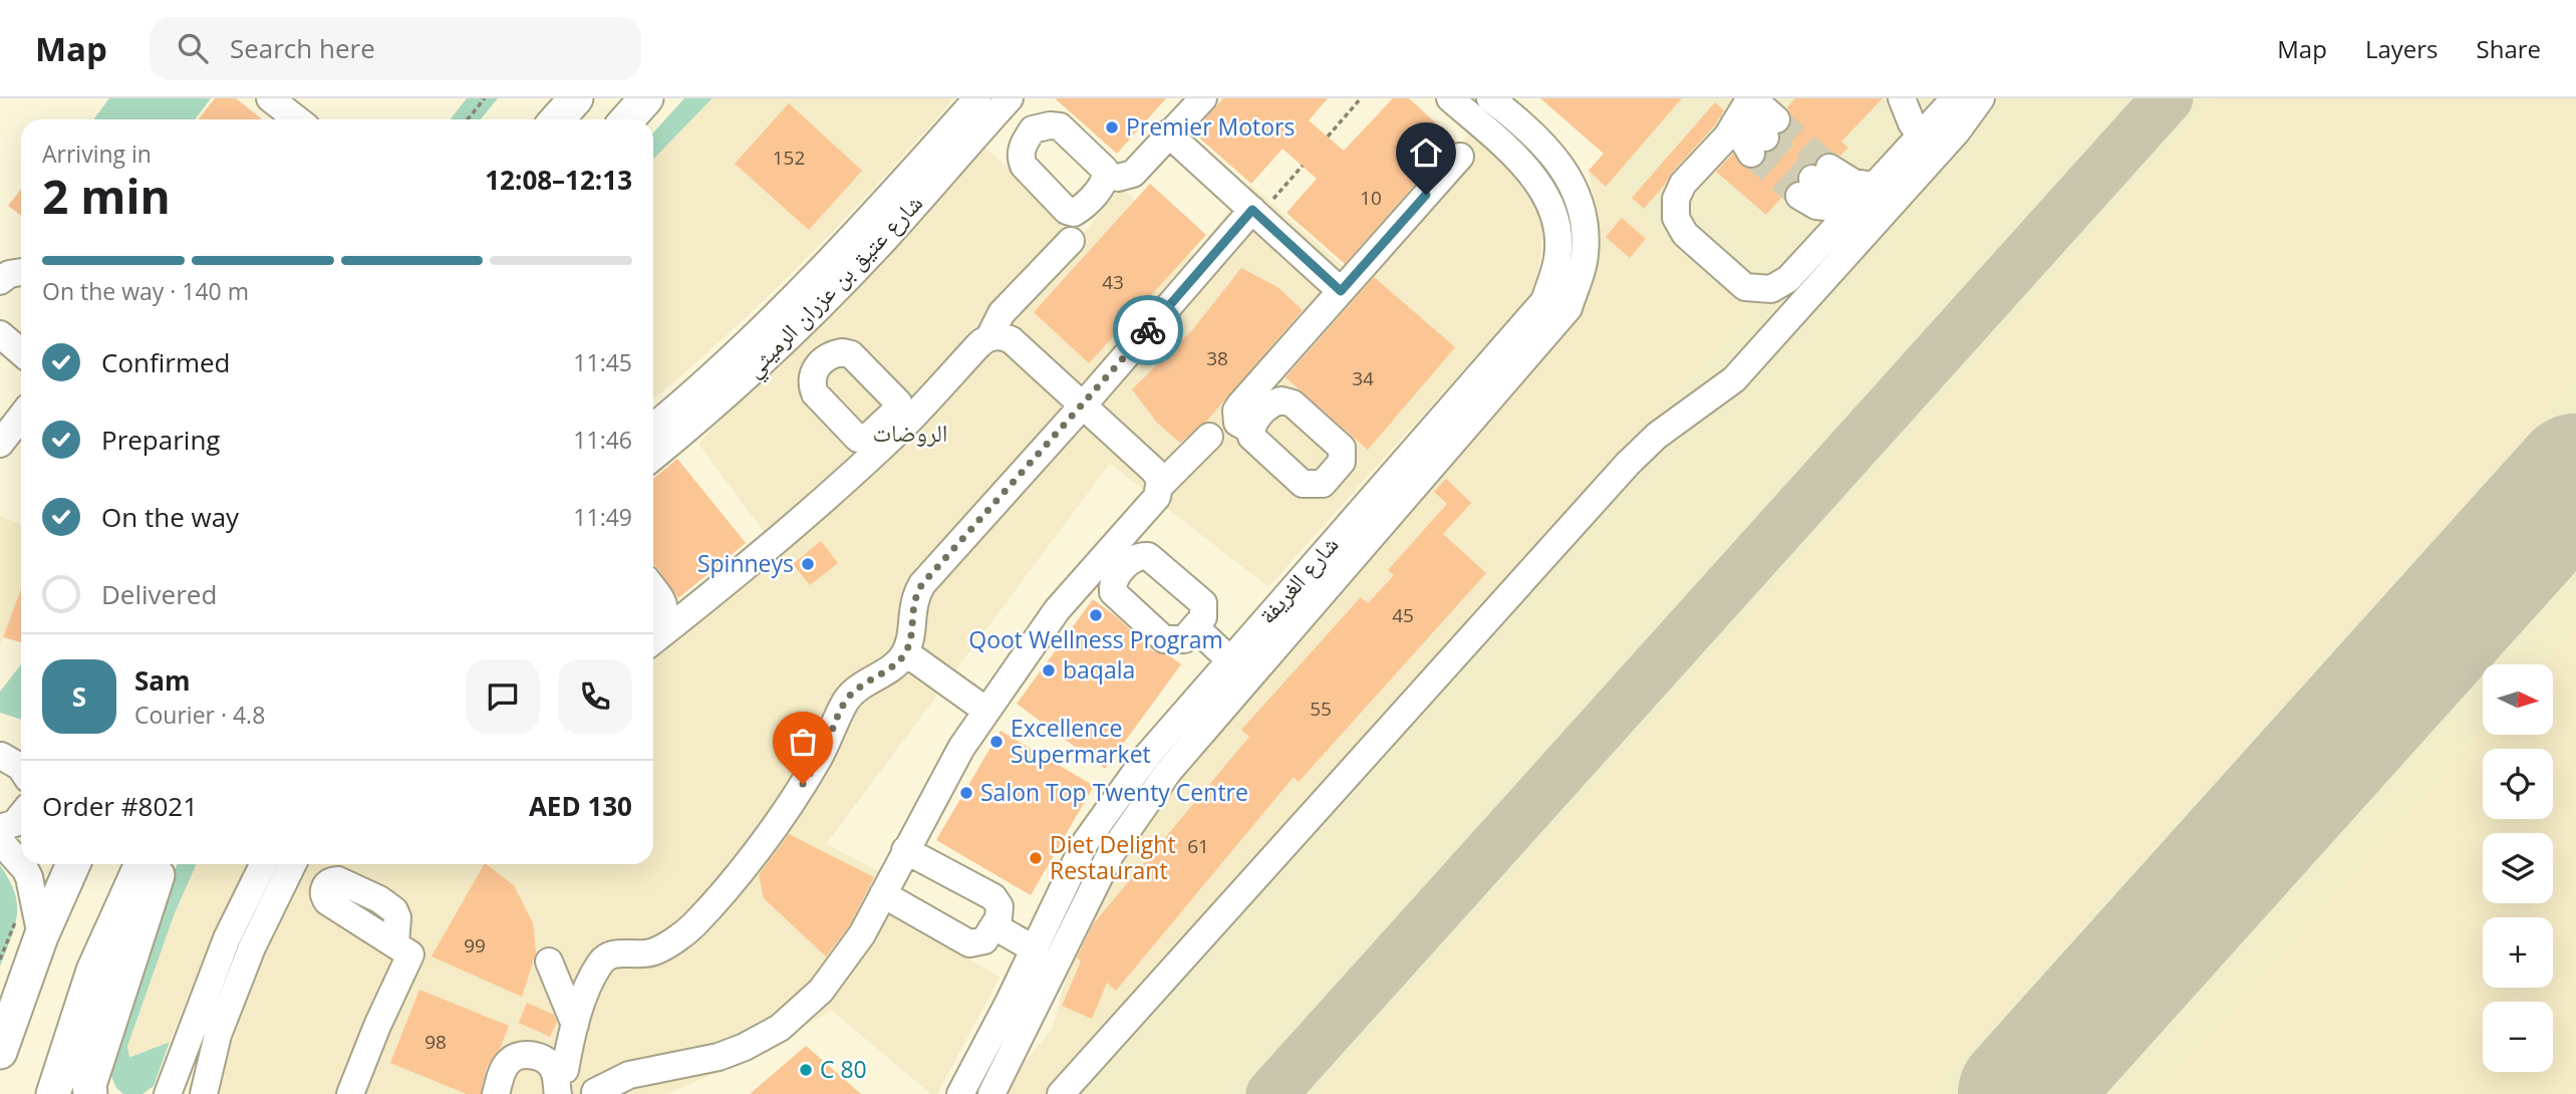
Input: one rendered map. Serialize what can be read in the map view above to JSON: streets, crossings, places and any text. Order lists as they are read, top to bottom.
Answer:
{
  "streets": {
    "street": ["شارع عتيق بن عزران الرميثي", "شارع الغريفة"]
  },
  "districts": ["الروضات"],
  "places": [
    "Premier Motors",
    "Spinneys",
    "Qoot Wellness Program",
    "baqala",
    "Excellence Supermarket",
    "Salon Top Twenty Centre",
    "Diet Delight Restaurant",
    "C 80"
  ],
  "house_numbers": [
    "152",
    "10",
    "43",
    "38",
    "34",
    "45",
    "55",
    "61",
    "99",
    "98"
  ],
  "north": "right",
  "page": {
    "header": "Map",
    "search": "Search here",
    "nav": ["Map", "Layers", "Share"],
    "heading": ["2 min", "Arriving in", "12:08–12:13"],
    "panel": [
      "Sam",
      "Courier · 4.8",
      "Order #8021",
      "AED 130"
    ],
    "bar": "On the way · 140 m",
    "list": [
      ["Confirmed", "11:45"],
      ["Preparing", "11:46"],
      ["On the way", "11:49"],
      "Delivered"
    ],
    "round": "S",
    "map_buttons": ["+", "−"]
  }
}
